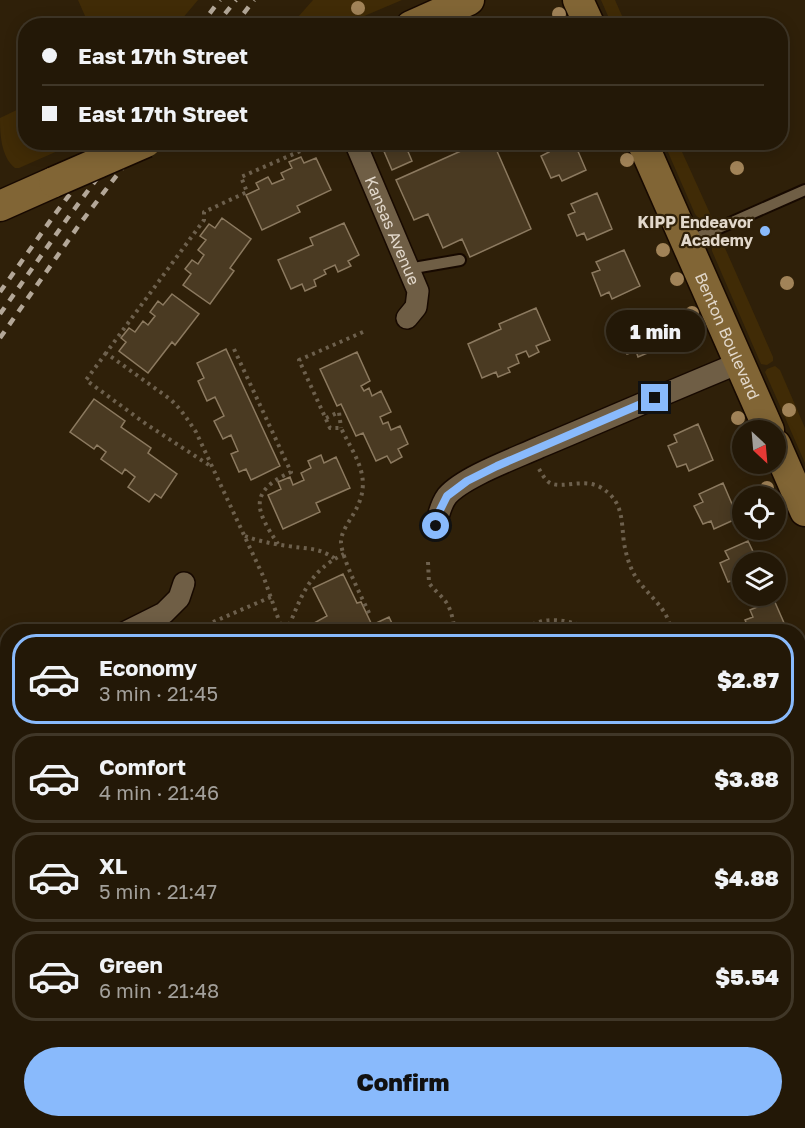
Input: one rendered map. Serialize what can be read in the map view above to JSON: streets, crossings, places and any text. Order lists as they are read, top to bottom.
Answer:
{
  "streets": {
    "street": ["Kansas Avenue", "Benton Boulevard"]
  },
  "places": ["KIPP Endeavor Academy"],
  "north": "bottom right",
  "page": {
    "banner": ["East 17th Street", "East 17th Street"],
    "bubble": "1 min",
    "list": [
      {
        "name": "Economy",
        "note": "3 min · 21:45",
        "value": "$2.87"
      },
      {
        "name": "Comfort",
        "note": "4 min · 21:46",
        "value": "$3.88"
      },
      {
        "name": "XL",
        "note": "5 min · 21:47",
        "value": "$4.88"
      },
      {
        "name": "Green",
        "note": "6 min · 21:48",
        "value": "$5.54"
      }
    ],
    "buttons": "Confirm"
  }
}
